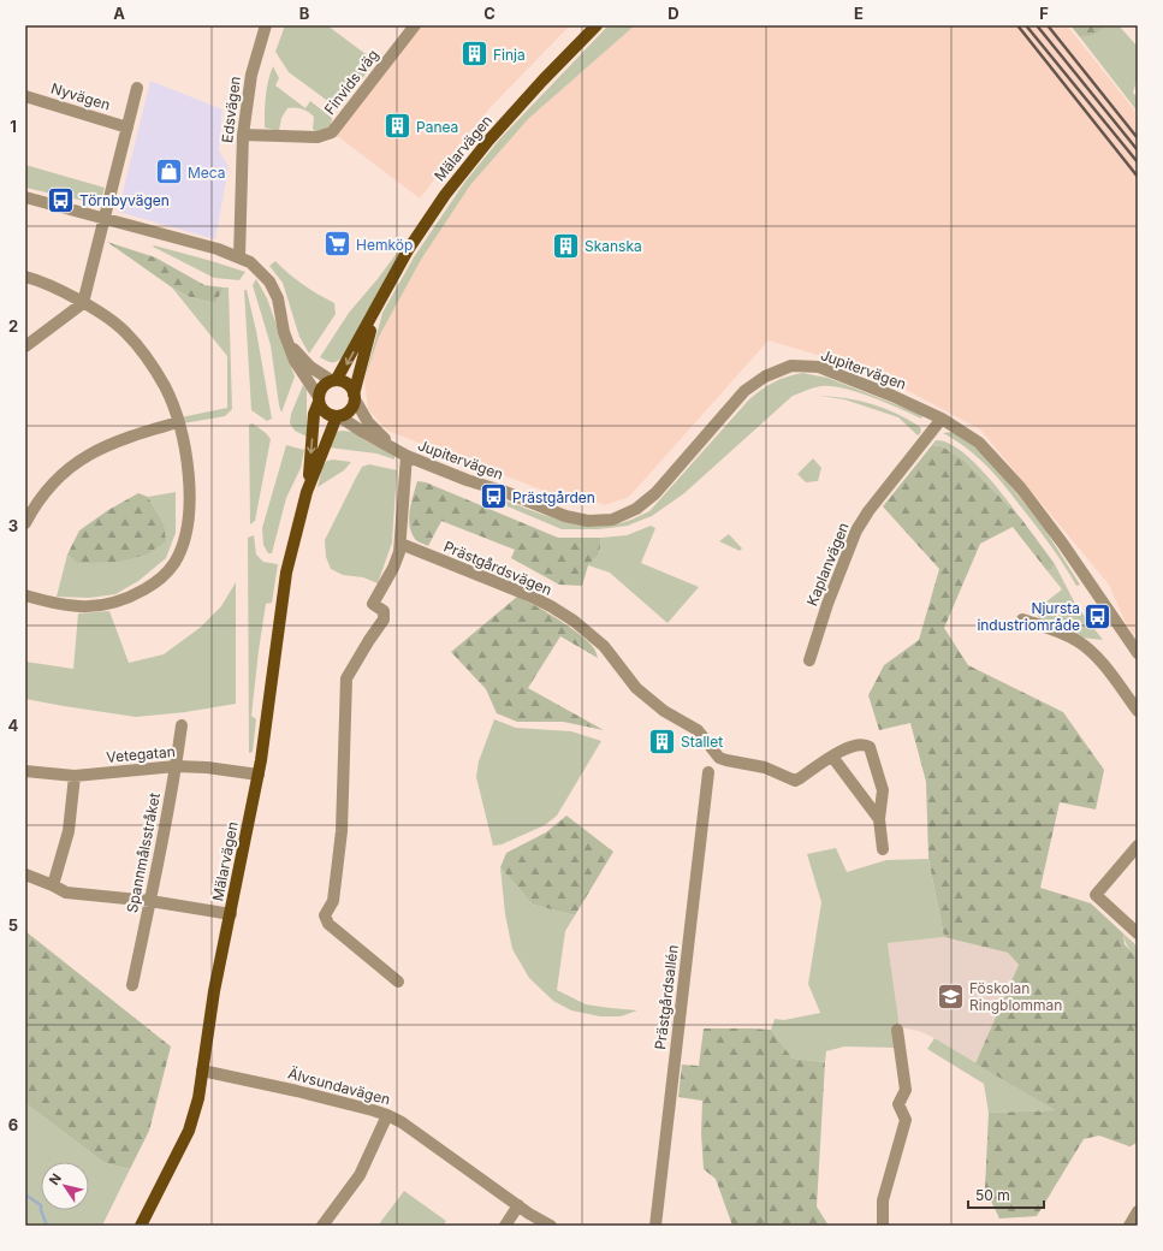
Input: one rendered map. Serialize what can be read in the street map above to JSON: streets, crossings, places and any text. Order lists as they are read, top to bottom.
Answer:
{
  "streets": {
    "main road": ["Mälarvägen"],
    "street": [
      "Finvids väg",
      "Nyvägen",
      "Edsvägen",
      "Jupitervägen",
      "Kaplanvägen",
      "Prästgårdsvägen",
      "Vetegatan",
      "Spannmålsstråket",
      "Prästgårdsallén",
      "Älvsundavägen"
    ]
  },
  "crossings": [
    ["Finvids väg", "Edsvägen"],
    ["Mälarvägen", "Jupitervägen"],
    ["Mälarvägen", "Vetegatan"],
    ["Mälarvägen", "Älvsundavägen"],
    ["Jupitervägen", "Kaplanvägen"],
    ["Vetegatan", "Spannmålsstråket"]
  ],
  "places": {
    "building": [
      "Finja",
      "Panea",
      "Skanska",
      "Stallet"
    ],
    "shop": ["Meca"],
    "bus stop": ["Törnbyvägen", "Prästgården", "Njursta industriområde"],
    "supermarket": ["Hemköp"],
    "school or university": ["Föskolan Ringblomman"]
  },
  "scale_bar": "50 m",
  "north": "top left",
  "grid": {
    "columns": [
      "A",
      "B",
      "C",
      "D",
      "E",
      "F"
    ],
    "rows": [
      "1",
      "2",
      "3",
      "4",
      "5",
      "6"
    ]
  }
}
